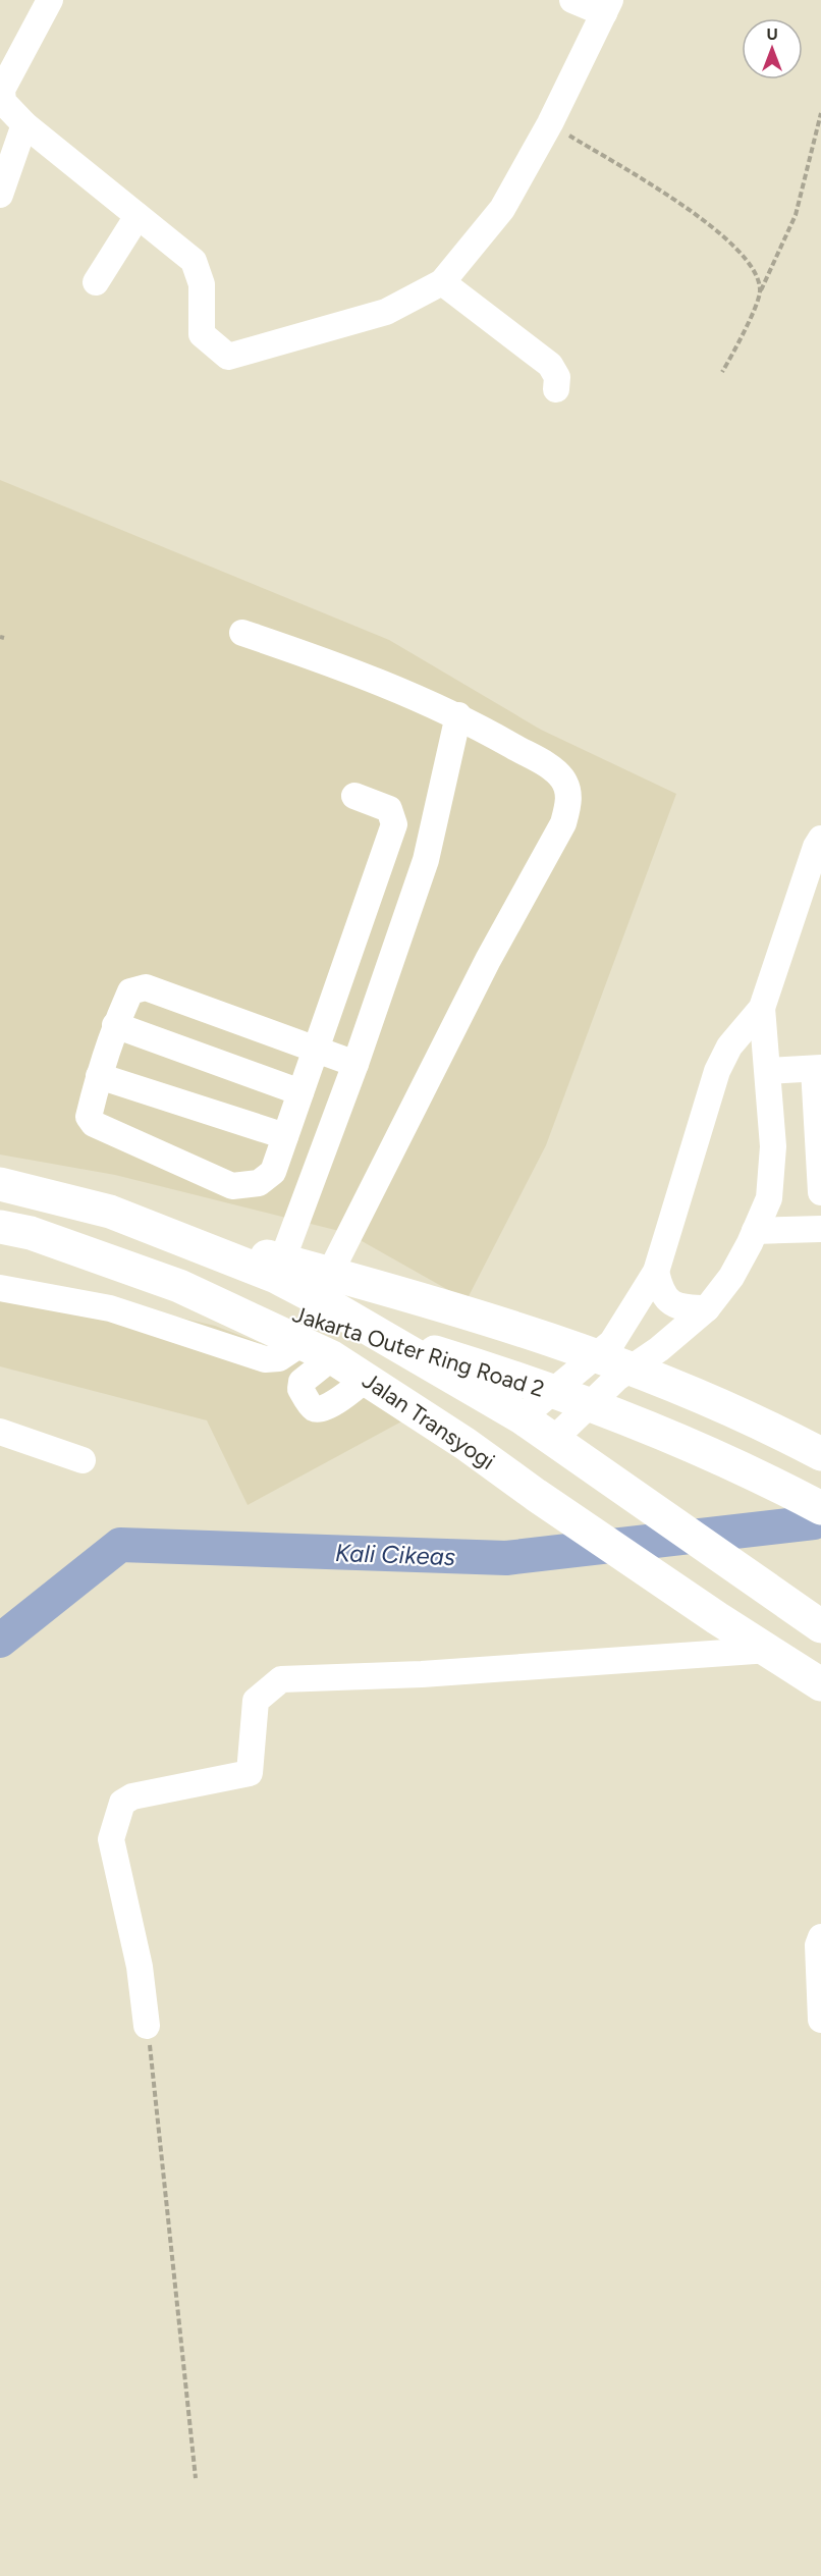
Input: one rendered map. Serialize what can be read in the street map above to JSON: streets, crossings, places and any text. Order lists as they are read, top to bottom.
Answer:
{
  "streets": {
    "highway": ["Jakarta Outer Ring Road 2", "Jalan Transyogi"]
  },
  "water": ["Kali Cikeas"],
  "north": "top"
}
